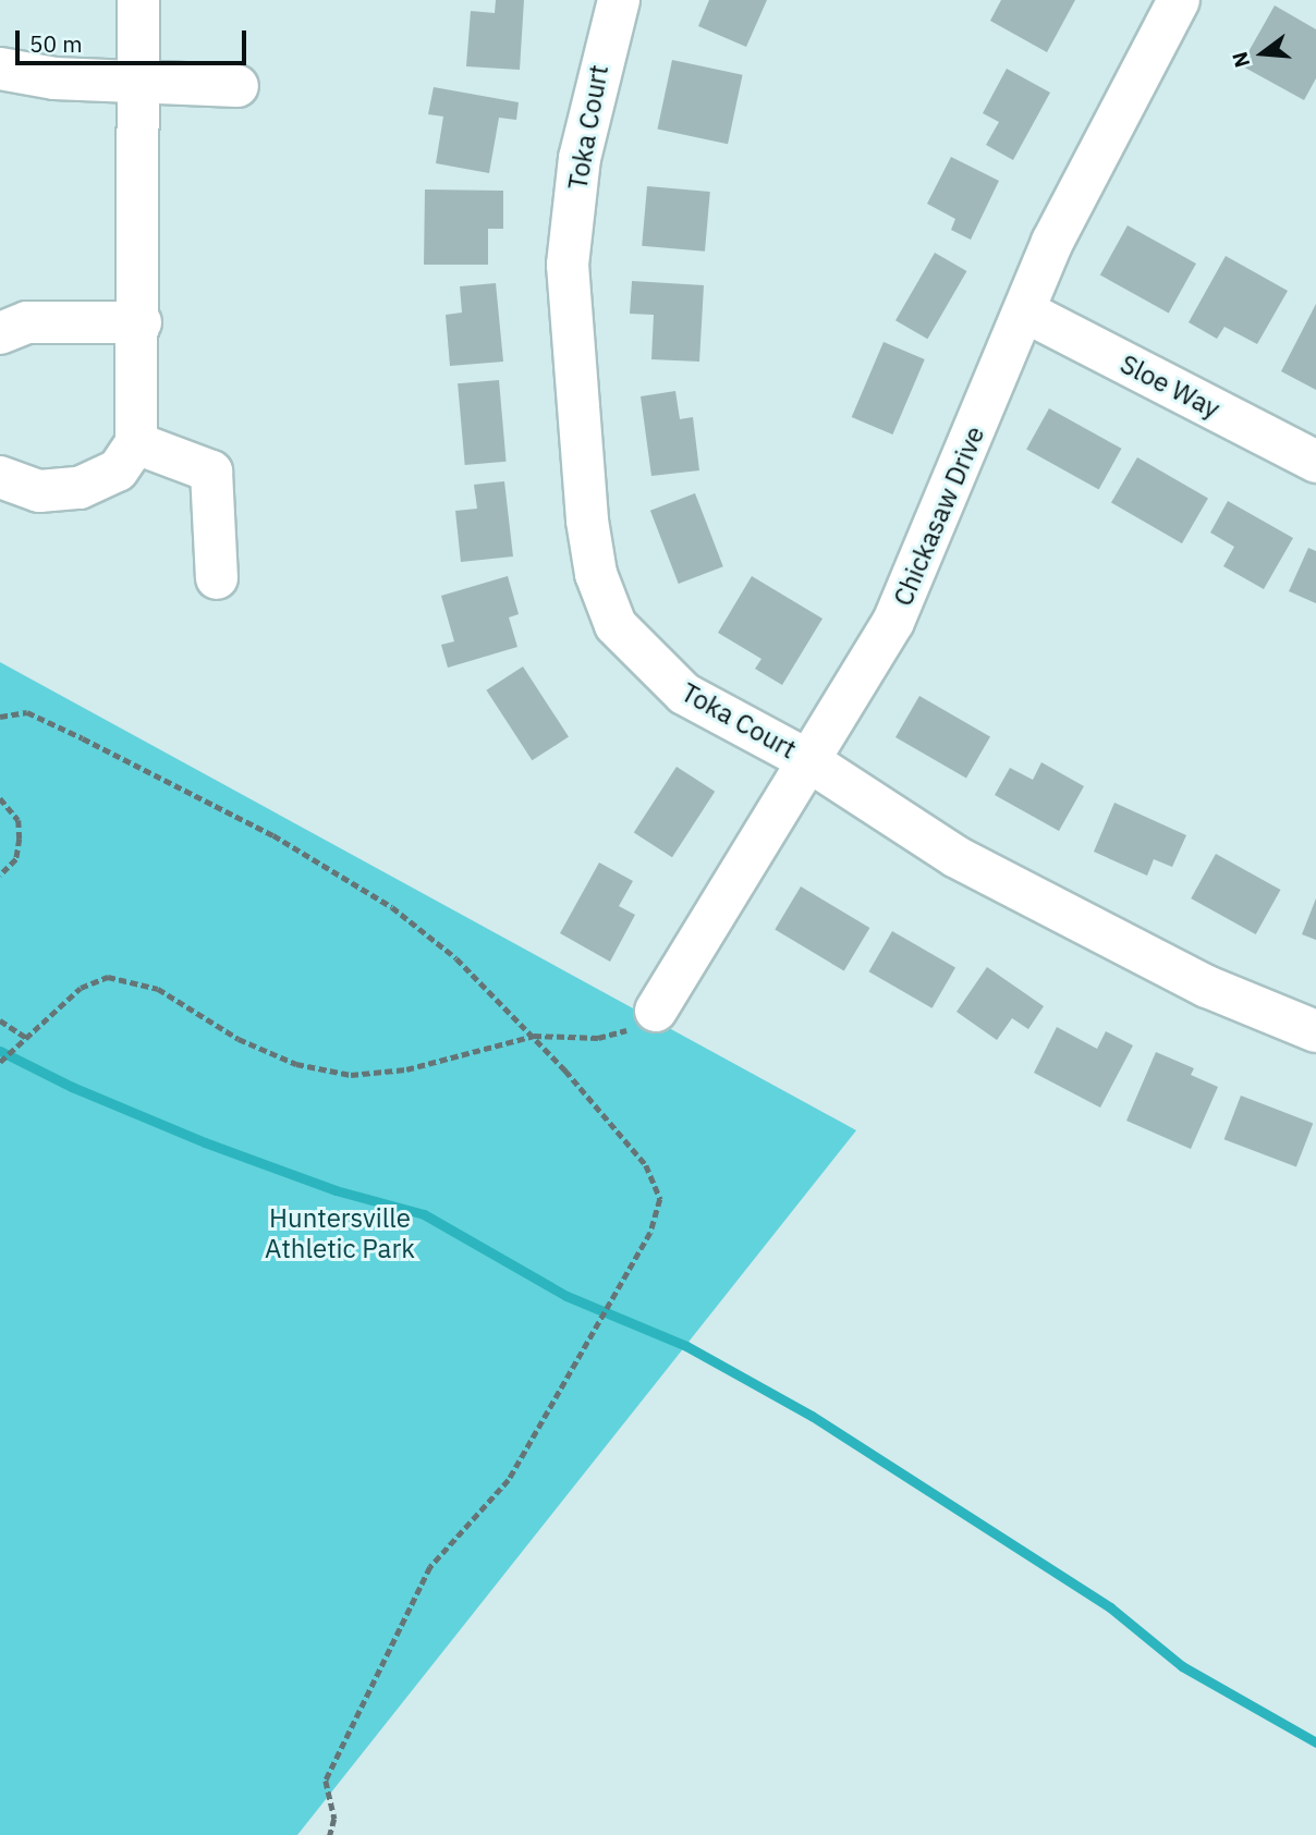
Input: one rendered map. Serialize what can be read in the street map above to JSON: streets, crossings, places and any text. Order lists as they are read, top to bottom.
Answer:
{
  "streets": {
    "street": ["Toka Court", "Sloe Way", "Chickasaw Drive"]
  },
  "crossings": [
    ["Toka Court", "Chickasaw Drive"],
    ["Sloe Way", "Chickasaw Drive"]
  ],
  "parks": ["Huntersville Athletic Park"],
  "scale_bar": "50 m",
  "north": "left"
}
